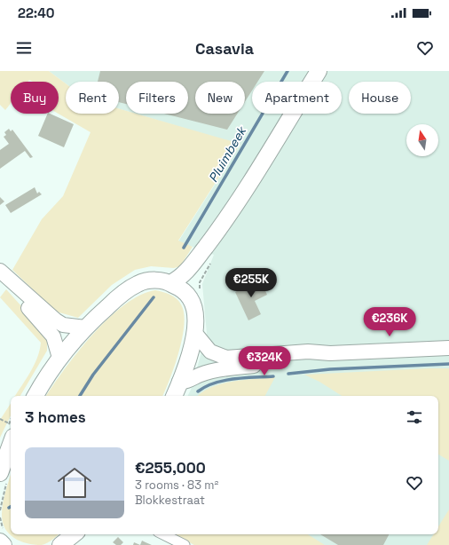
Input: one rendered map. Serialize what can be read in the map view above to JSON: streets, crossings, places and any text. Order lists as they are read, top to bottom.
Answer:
{
  "water": ["Pluimbeek"],
  "north": "top",
  "page": {
    "status": "22:40",
    "header": "Casavia",
    "chip": [
      "Buy",
      "Rent",
      "Filters",
      "New",
      "Apartment",
      "House"
    ],
    "price": ["€255K", "€236K", "€324K"],
    "heading": "3 homes",
    "list": [
      {
        "name": "€255,000",
        "note": "3 rooms · 83 m² · Blokkestraat"
      }
    ]
  }
}
